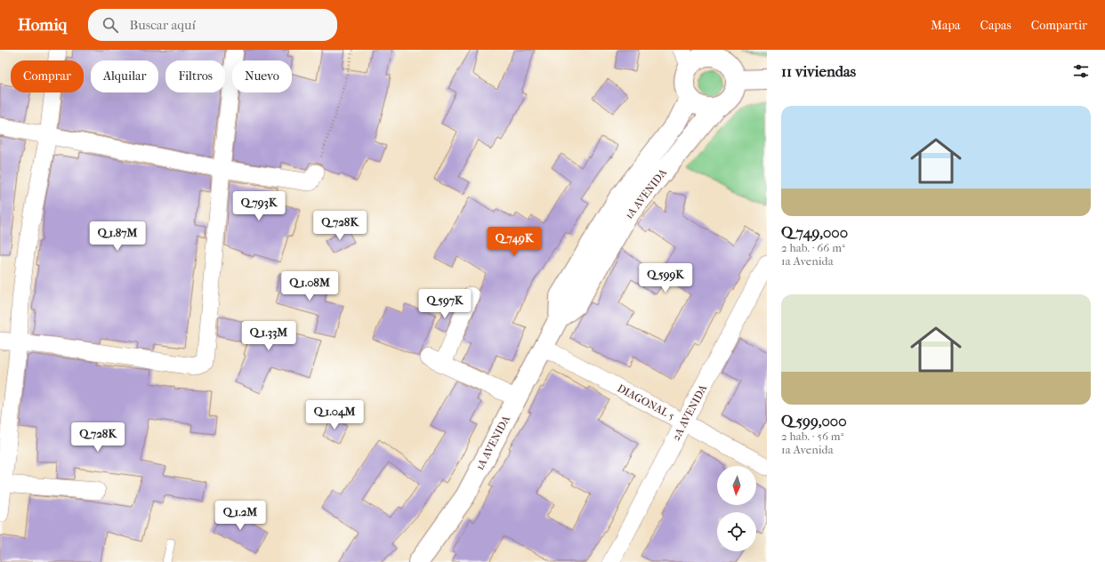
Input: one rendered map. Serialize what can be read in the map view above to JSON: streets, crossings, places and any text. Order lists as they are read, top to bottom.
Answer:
{
  "streets": {
    "main road": ["1A AVENIDA"],
    "street": ["DIAGONAL 5", "2A AVENIDA"]
  },
  "crossings": [
    ["1A AVENIDA", "DIAGONAL 5"],
    ["DIAGONAL 5", "2A AVENIDA"]
  ],
  "north": "bottom",
  "page": {
    "header": "Homiq",
    "search": "Buscar aquí",
    "nav": ["Mapa", "Capas", "Compartir"],
    "heading": "11 viviendas",
    "chip": [
      "Comprar",
      "Alquilar",
      "Filtros",
      "Nuevo"
    ],
    "list": [
      {
        "name": "Q 749,000",
        "note": "2 hab. · 66 m² · 1a Avenida"
      },
      {
        "name": "Q 599,000",
        "note": "2 hab. · 56 m² · 1a Avenida"
      }
    ],
    "price": [
      "Q 793K",
      "Q 728K",
      "Q 1.87M",
      "Q 749K",
      "Q 599K",
      "Q 1.08M",
      "Q 597K",
      "Q 1.33M",
      "Q 1.04M",
      "Q 728K",
      "Q 1.2M"
    ]
  }
}
